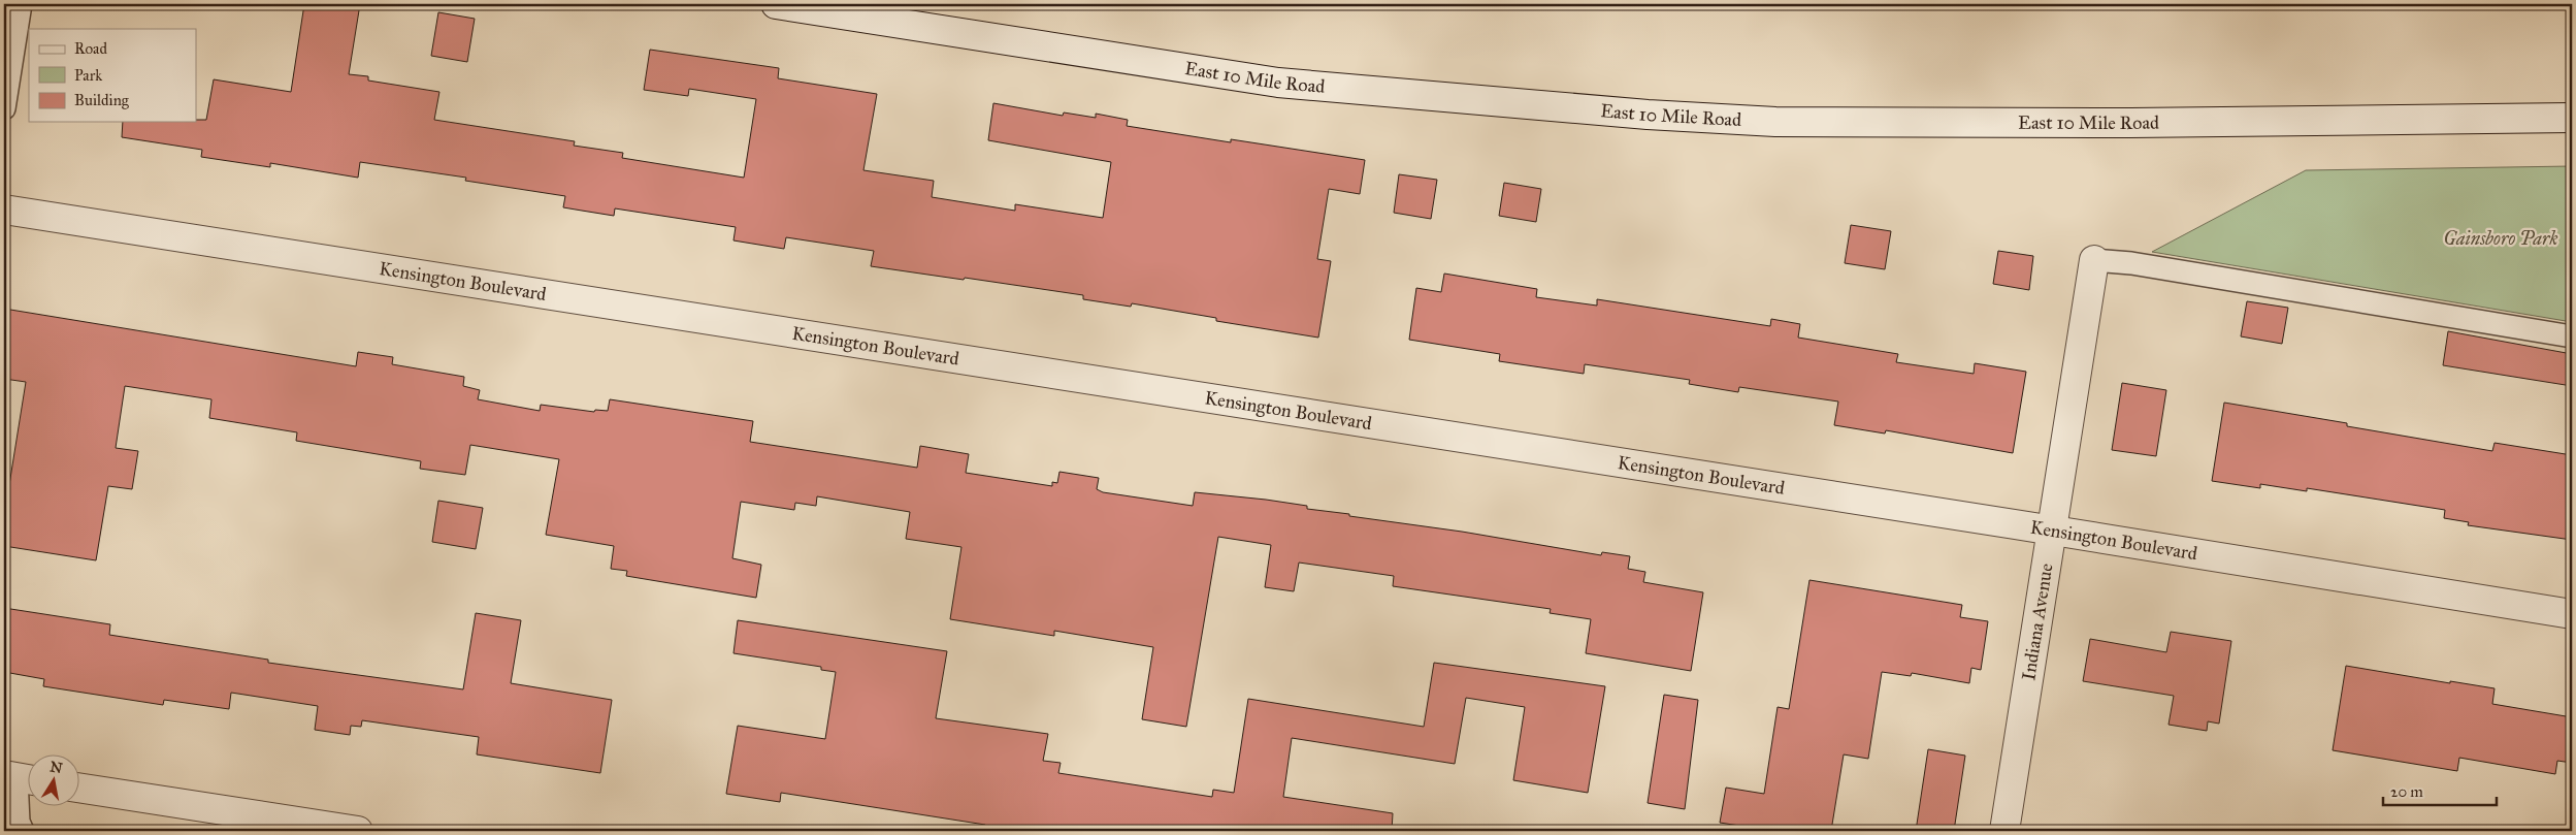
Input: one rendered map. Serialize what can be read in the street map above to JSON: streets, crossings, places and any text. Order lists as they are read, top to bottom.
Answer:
{
  "streets": {
    "street": ["East 10 Mile Road", "Kensington Boulevard", "Indiana Avenue"]
  },
  "crossings": [
    ["Kensington Boulevard", "Indiana Avenue"]
  ],
  "parks": ["Gainsboro Park"],
  "legend": ["Road", "Park", "Building"],
  "scale_bar": "20 m",
  "north": "top"
}
